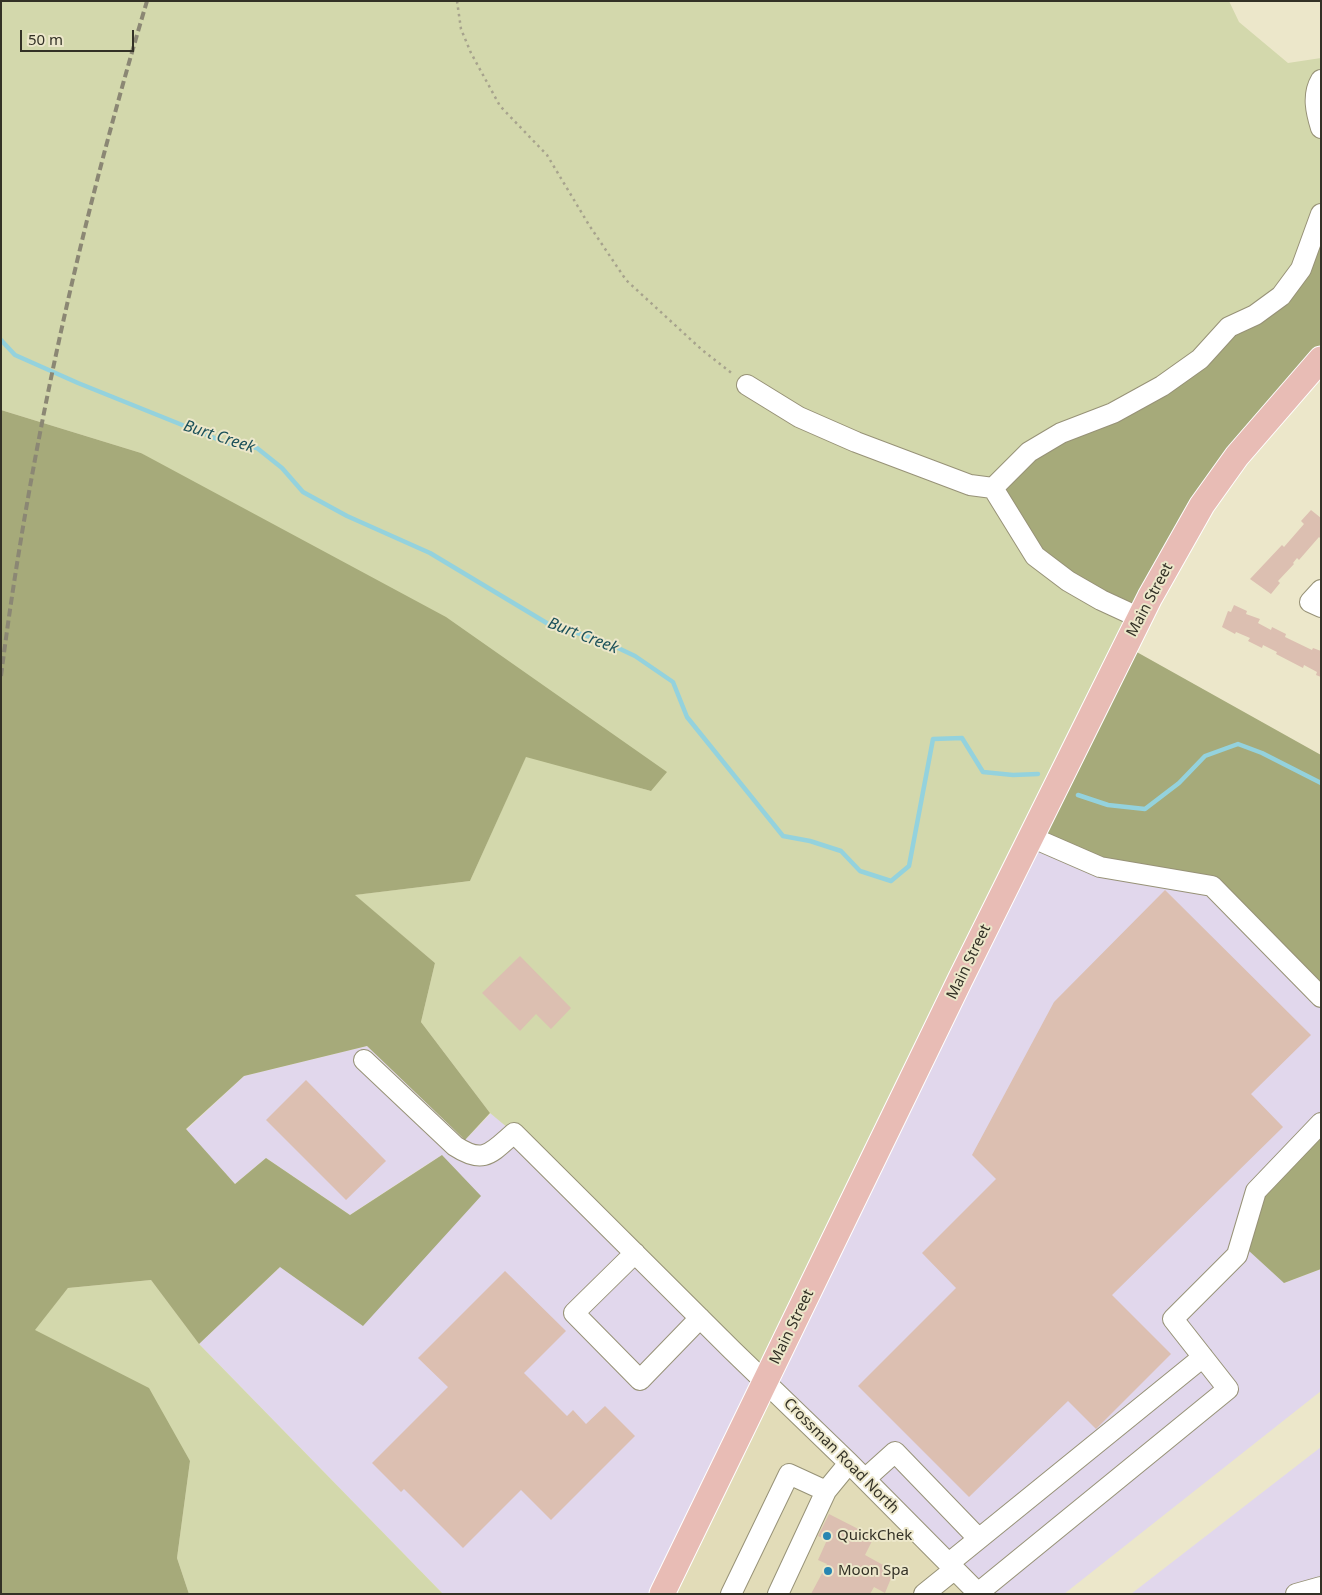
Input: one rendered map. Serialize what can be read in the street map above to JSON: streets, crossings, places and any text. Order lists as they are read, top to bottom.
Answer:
{
  "streets": {
    "main road": ["Main Street"],
    "street": ["Crossman Road North"]
  },
  "crossings": [
    ["Main Street", "Crossman Road North"]
  ],
  "water": ["Burt Creek"],
  "places": ["QuickChek", "Moon Spa"],
  "scale_bar": "50 m"
}
